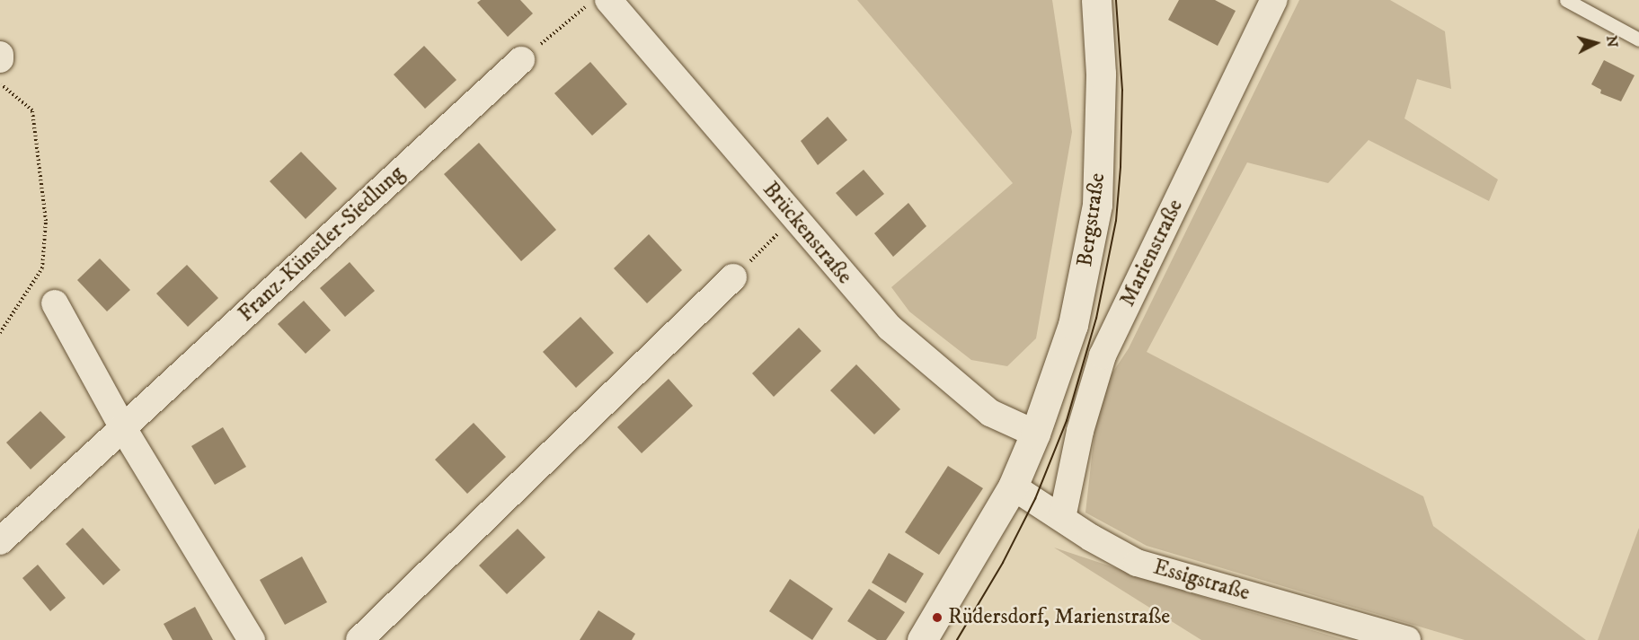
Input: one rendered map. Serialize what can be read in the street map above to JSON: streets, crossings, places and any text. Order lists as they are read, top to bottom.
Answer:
{
  "streets": {
    "street": [
      "Bergstraße",
      "Brückenstraße",
      "Franz-Künstler-Siedlung",
      "Marienstraße",
      "Essigstraße"
    ]
  },
  "crossings": [
    ["Bergstraße", "Brückenstraße"],
    ["Marienstraße", "Essigstraße"]
  ],
  "places": ["Rüdersdorf, Marienstraße"],
  "north": "right"
}
